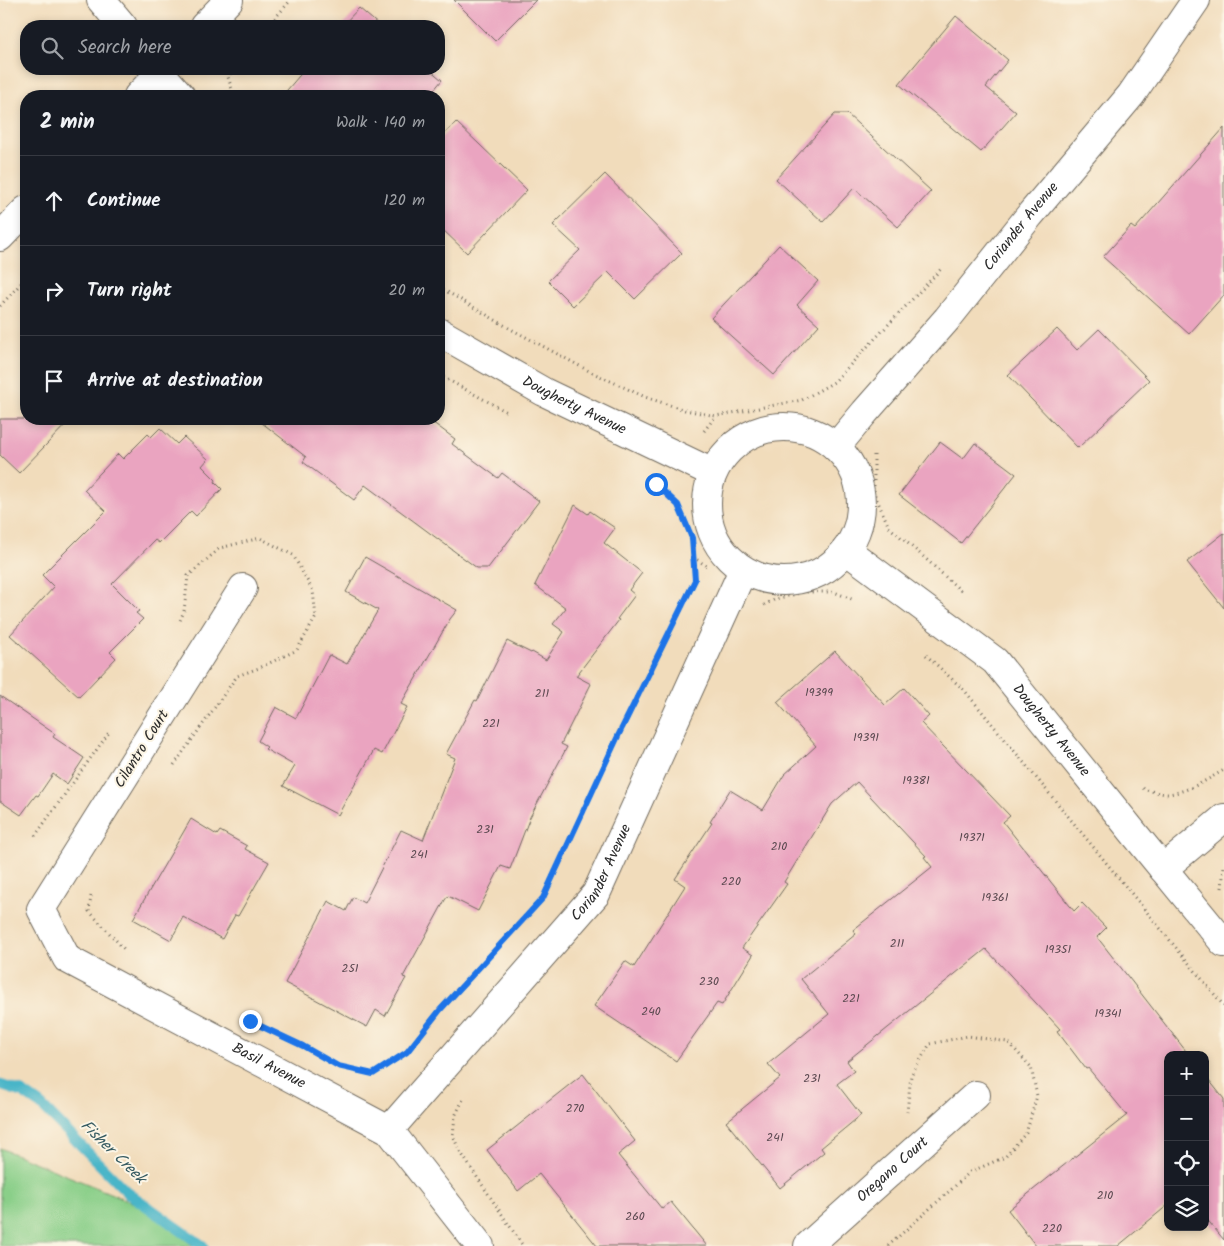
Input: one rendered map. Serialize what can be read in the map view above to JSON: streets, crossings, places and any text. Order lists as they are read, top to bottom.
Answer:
{
  "streets": {
    "street": [
      "Coriander Avenue",
      "Dougherty Avenue",
      "Cilantro Court",
      "Basil Avenue",
      "Oregano Court"
    ]
  },
  "crossings": [
    ["Coriander Avenue", "Dougherty Avenue"],
    ["Coriander Avenue", "Basil Avenue"],
    ["Cilantro Court", "Basil Avenue"]
  ],
  "water": ["Fisher Creek"],
  "house_numbers": [
    "19399",
    "211",
    "221",
    "19391",
    "19381",
    "231",
    "19371",
    "210",
    "241",
    "220",
    "19361",
    "211",
    "19351",
    "251",
    "230",
    "221",
    "240",
    "19341",
    "231",
    "270",
    "241",
    "210",
    "260",
    "220"
  ],
  "page": {
    "search": "Search here",
    "heading": ["2 min", "Walk · 140 m"],
    "list": [
      ["Continue", "120 m"],
      ["Turn right", "20 m"],
      "Arrive at destination"
    ],
    "map_buttons": ["+", "−"]
  }
}
